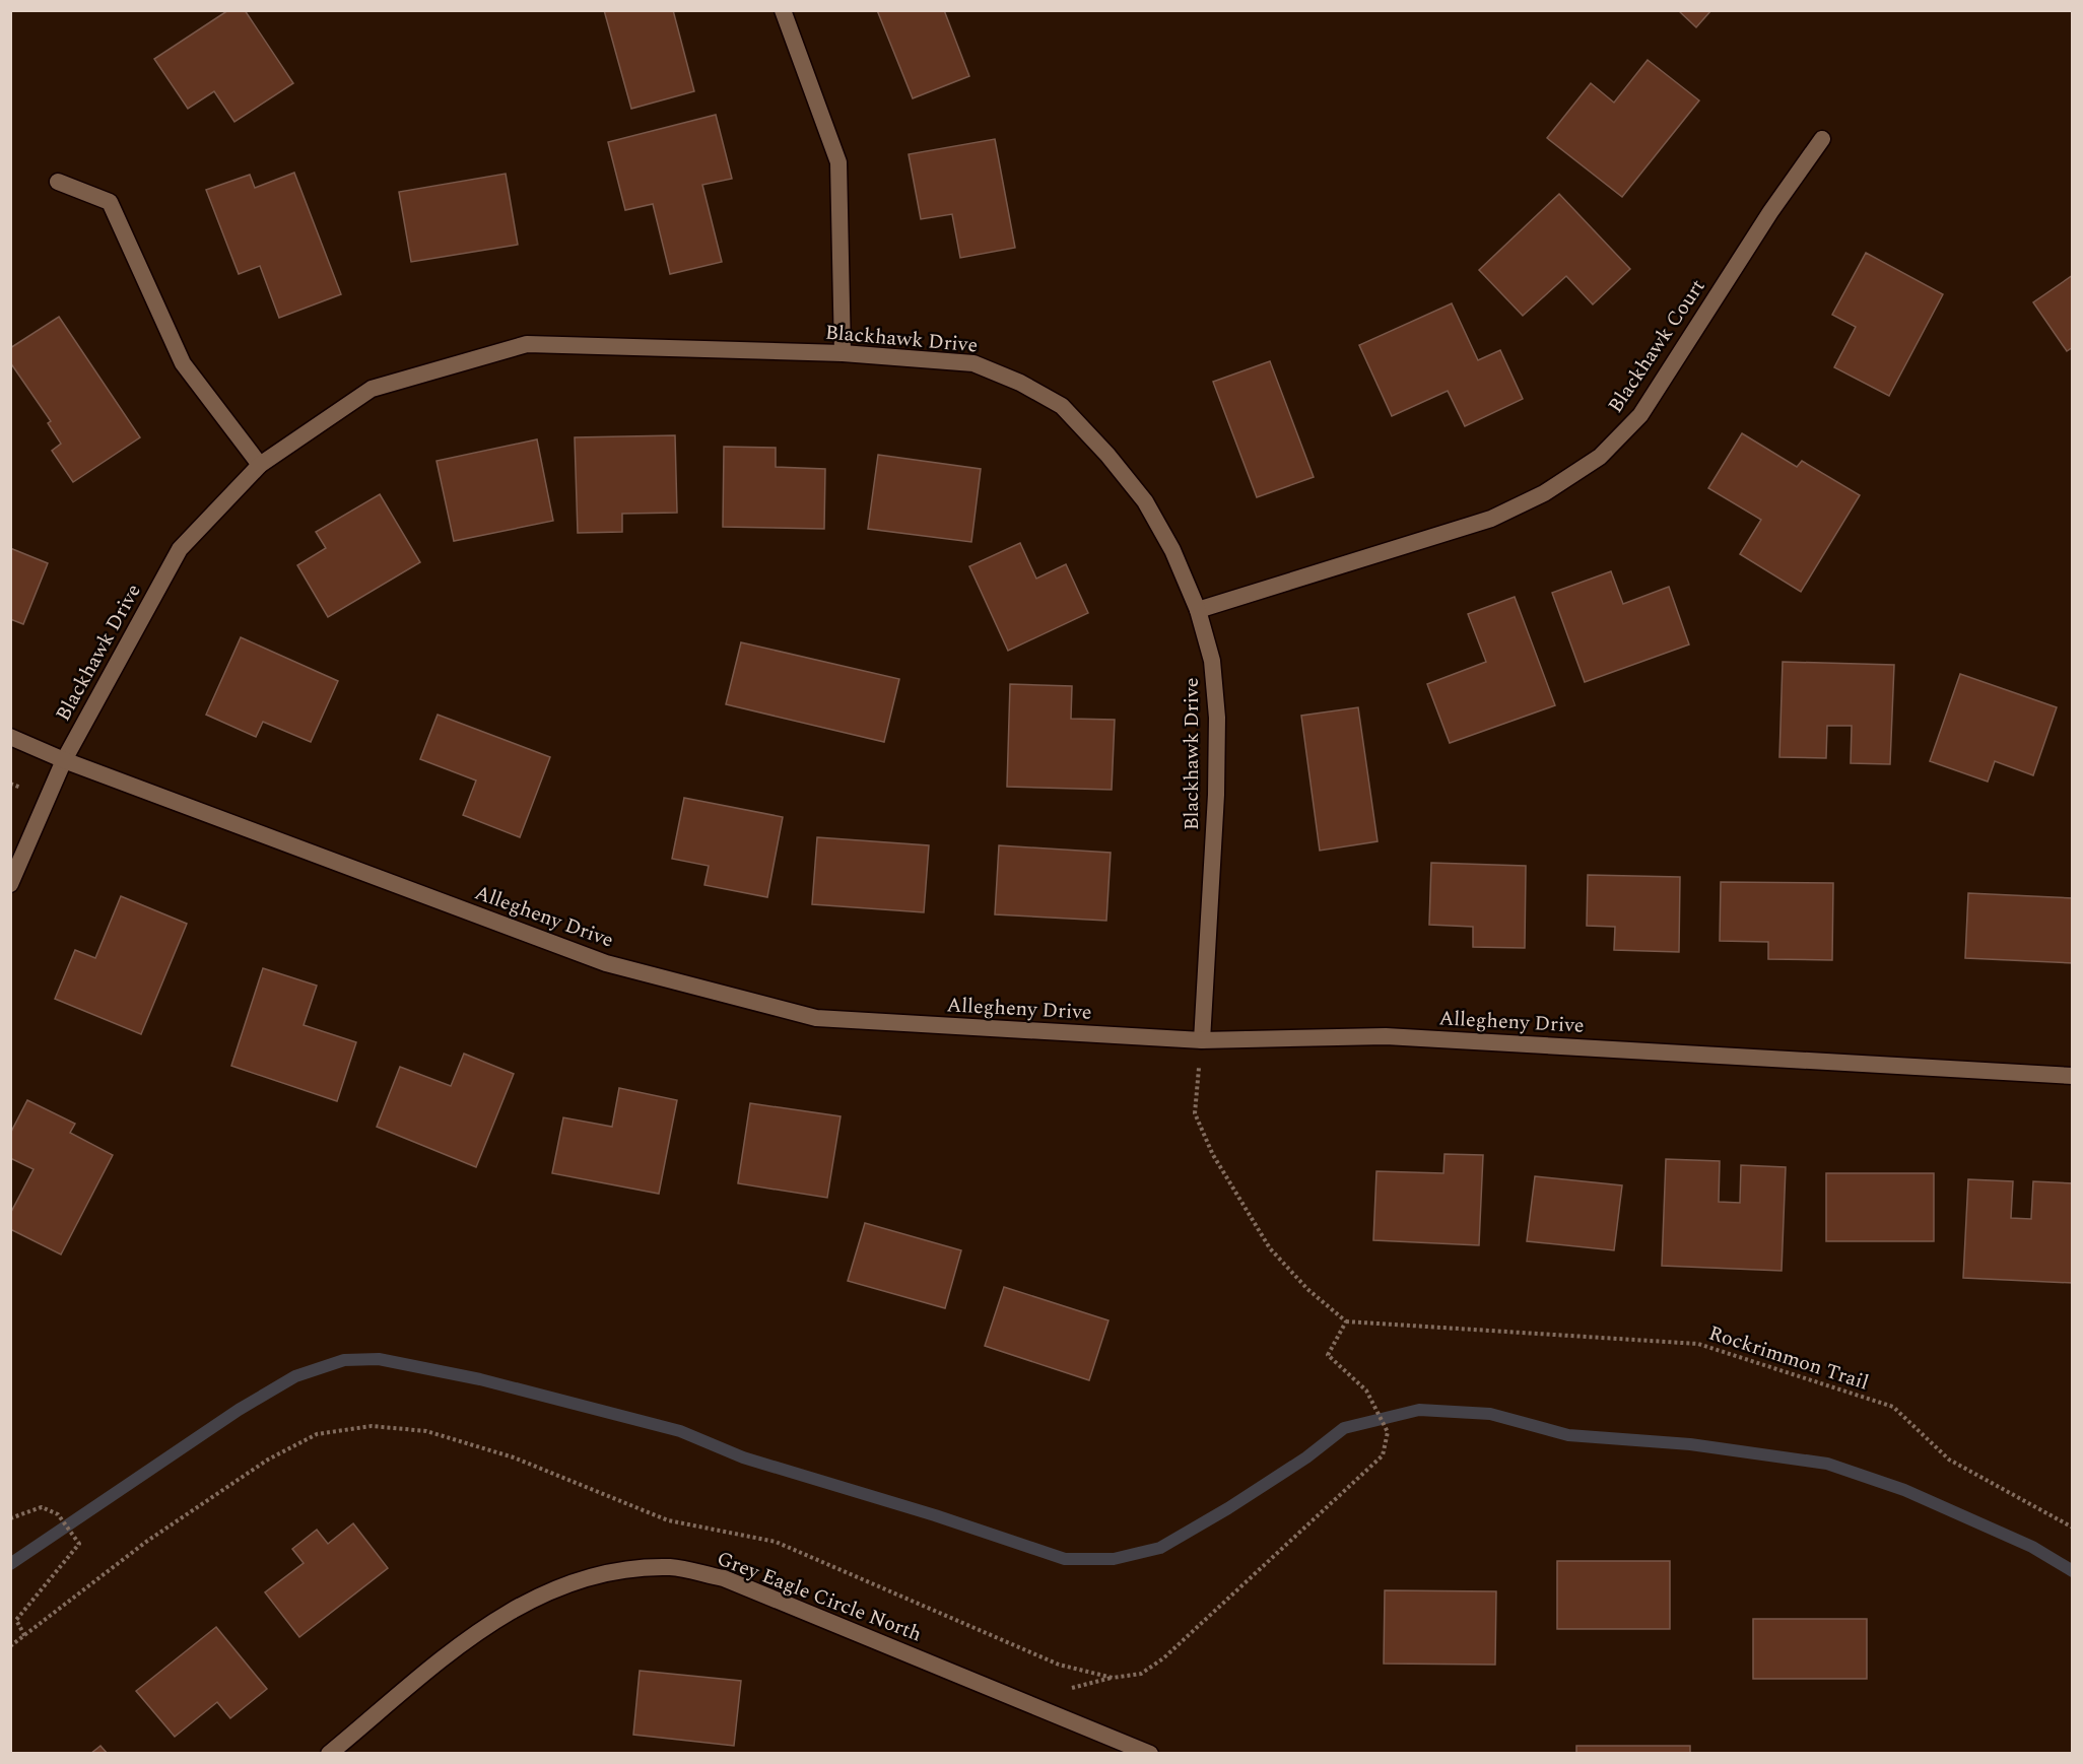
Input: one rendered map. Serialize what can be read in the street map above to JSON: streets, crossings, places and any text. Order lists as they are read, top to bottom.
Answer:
{
  "streets": {
    "street": [
      "Blackhawk Drive",
      "Blackhawk Court",
      "Allegheny Drive",
      "Grey Eagle Circle North"
    ],
    "path": ["Rockrimmon Trail"]
  },
  "crossings": [
    ["Blackhawk Drive", "Blackhawk Court"],
    ["Blackhawk Drive", "Allegheny Drive"]
  ]
}
